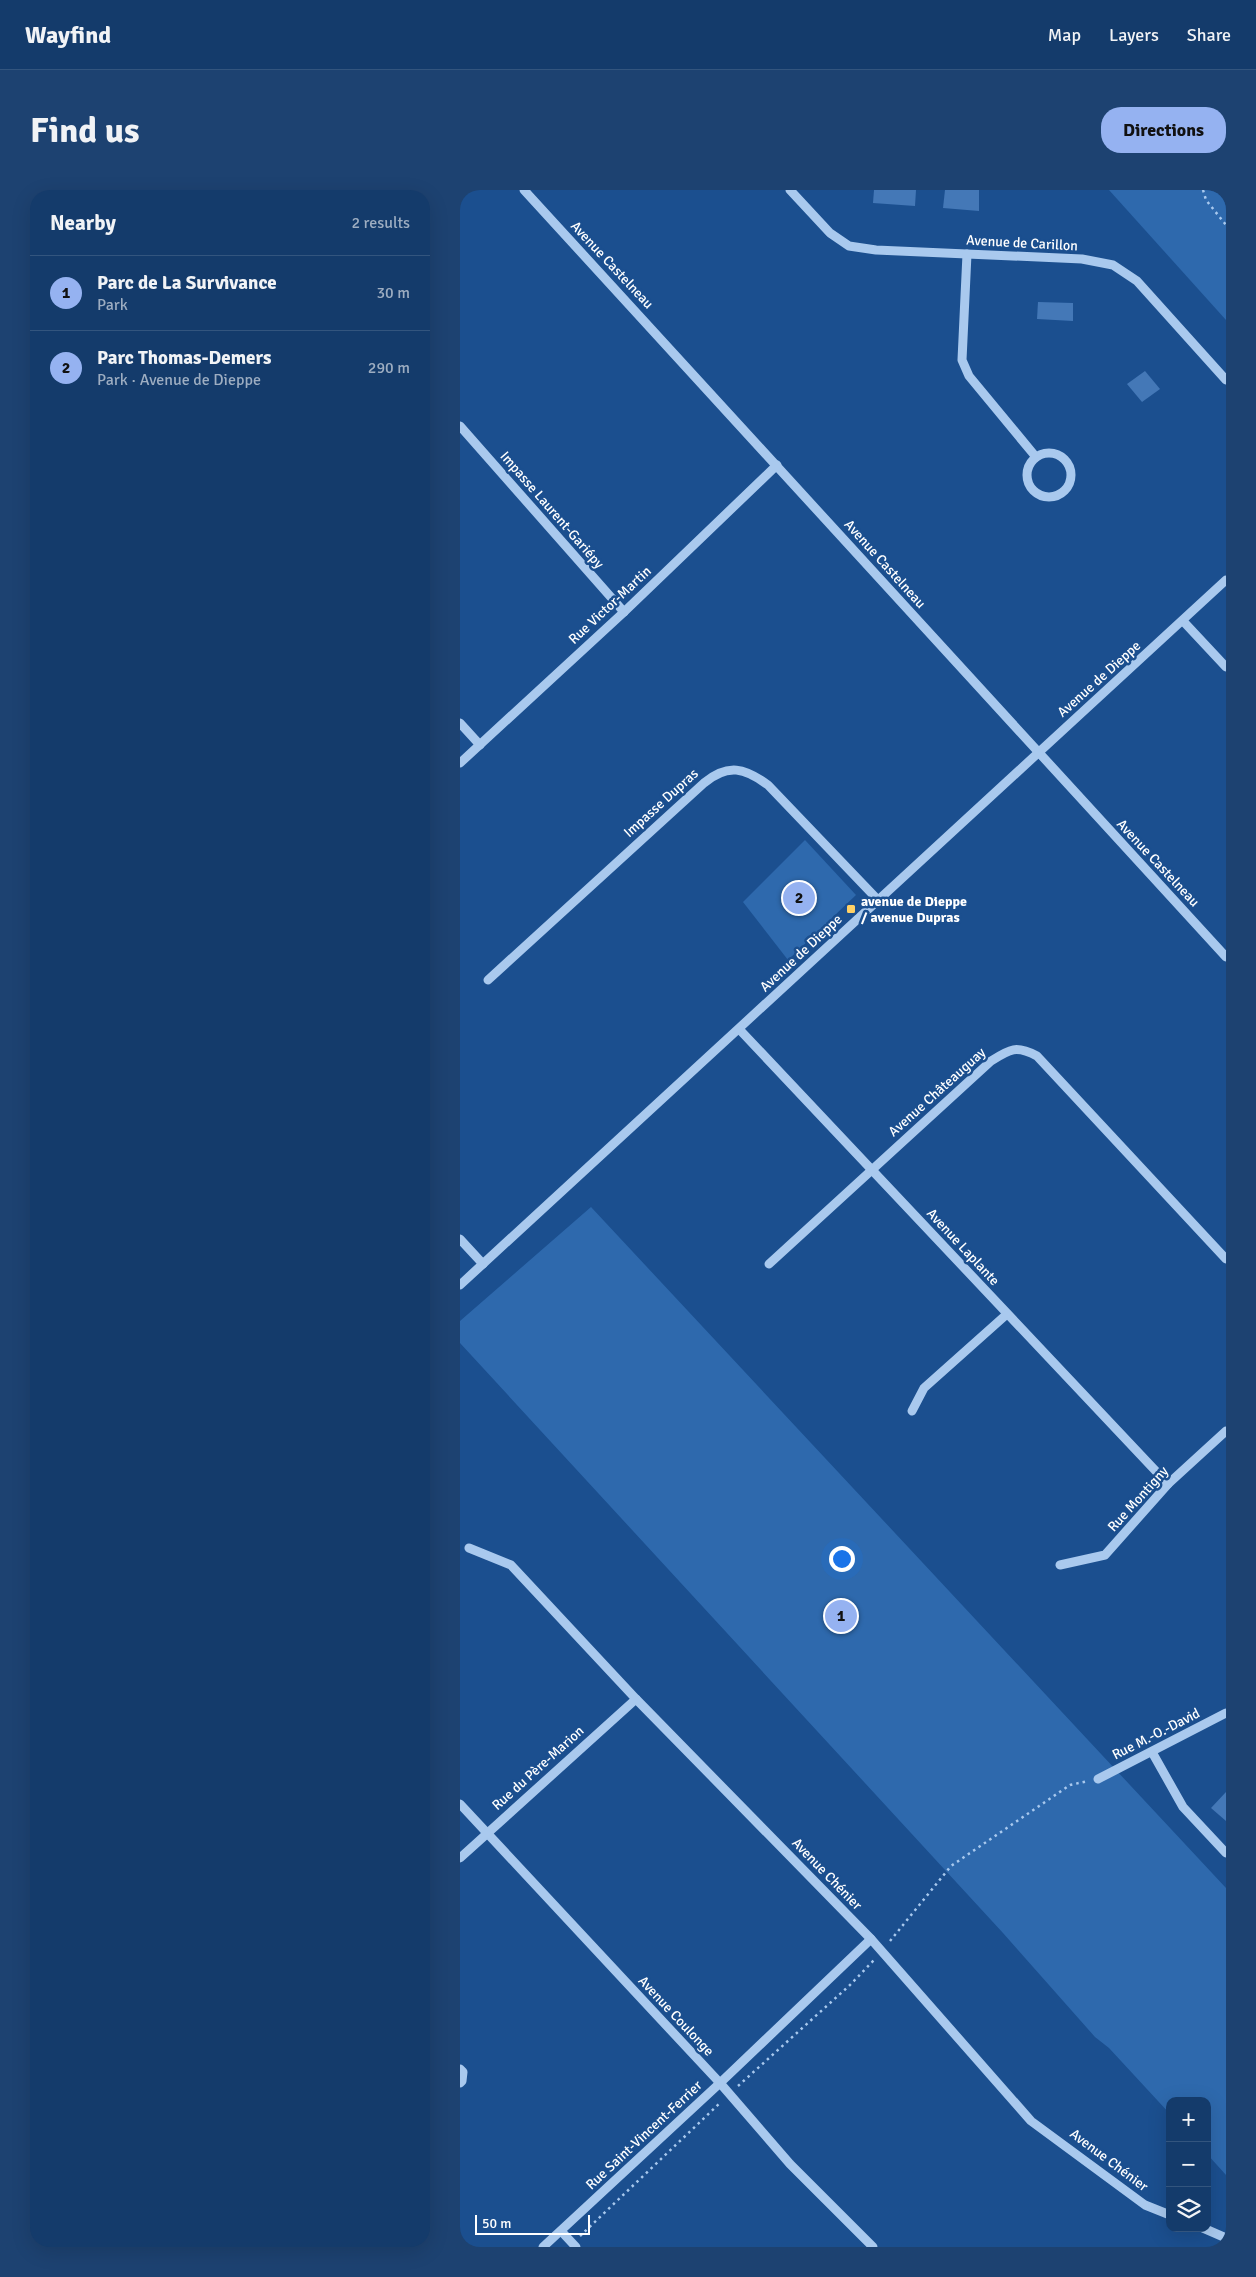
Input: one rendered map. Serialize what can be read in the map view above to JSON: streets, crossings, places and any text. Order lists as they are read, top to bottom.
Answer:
{
  "streets": {
    "street": [
      "Avenue de Carillon",
      "Avenue Castelneau",
      "Impasse Laurent-Gariépy",
      "Rue Victor-Martin",
      "Avenue de Dieppe",
      "Impasse Dupras",
      "Avenue Châteauguay",
      "Avenue Laplante",
      "Rue Montigny",
      "Rue M.-O.-David",
      "Rue du Père-Marion",
      "Avenue Chénier",
      "Avenue Coulonge",
      "Rue Saint-Vincent-Ferrier"
    ]
  },
  "crossings": [
    ["Avenue Castelneau", "Rue Victor-Martin"],
    ["Avenue Castelneau", "Avenue de Dieppe"],
    ["Impasse Laurent-Gariépy", "Rue Victor-Martin"],
    ["Avenue de Dieppe", "Impasse Dupras"],
    ["Avenue de Dieppe", "Avenue Laplante"],
    ["Avenue Châteauguay", "Avenue Laplante"],
    ["Avenue Laplante", "Rue Montigny"],
    ["Rue du Père-Marion", "Avenue Chénier"],
    ["Rue du Père-Marion", "Avenue Coulonge"],
    ["Avenue Chénier", "Rue Saint-Vincent-Ferrier"],
    ["Avenue Coulonge", "Rue Saint-Vincent-Ferrier"]
  ],
  "places": {
    "transit": ["avenue de Dieppe / avenue Dupras"]
  },
  "scale_bar": "50 m",
  "page": {
    "header": "Wayfind",
    "nav": ["Map", "Layers", "Share"],
    "buttons": "Directions",
    "title": "Find us",
    "heading": ["Nearby", "2 results"],
    "list": [
      {
        "mark": "1",
        "name": "Parc de La Survivance",
        "note": "Park",
        "value": "30 m"
      },
      {
        "mark": "2",
        "name": "Parc Thomas-Demers",
        "note": "Park · Avenue de Dieppe",
        "value": "290 m"
      }
    ],
    "pins": ["2", "1"],
    "map_buttons": ["+", "−"],
    "scale": "50 m"
  }
}
